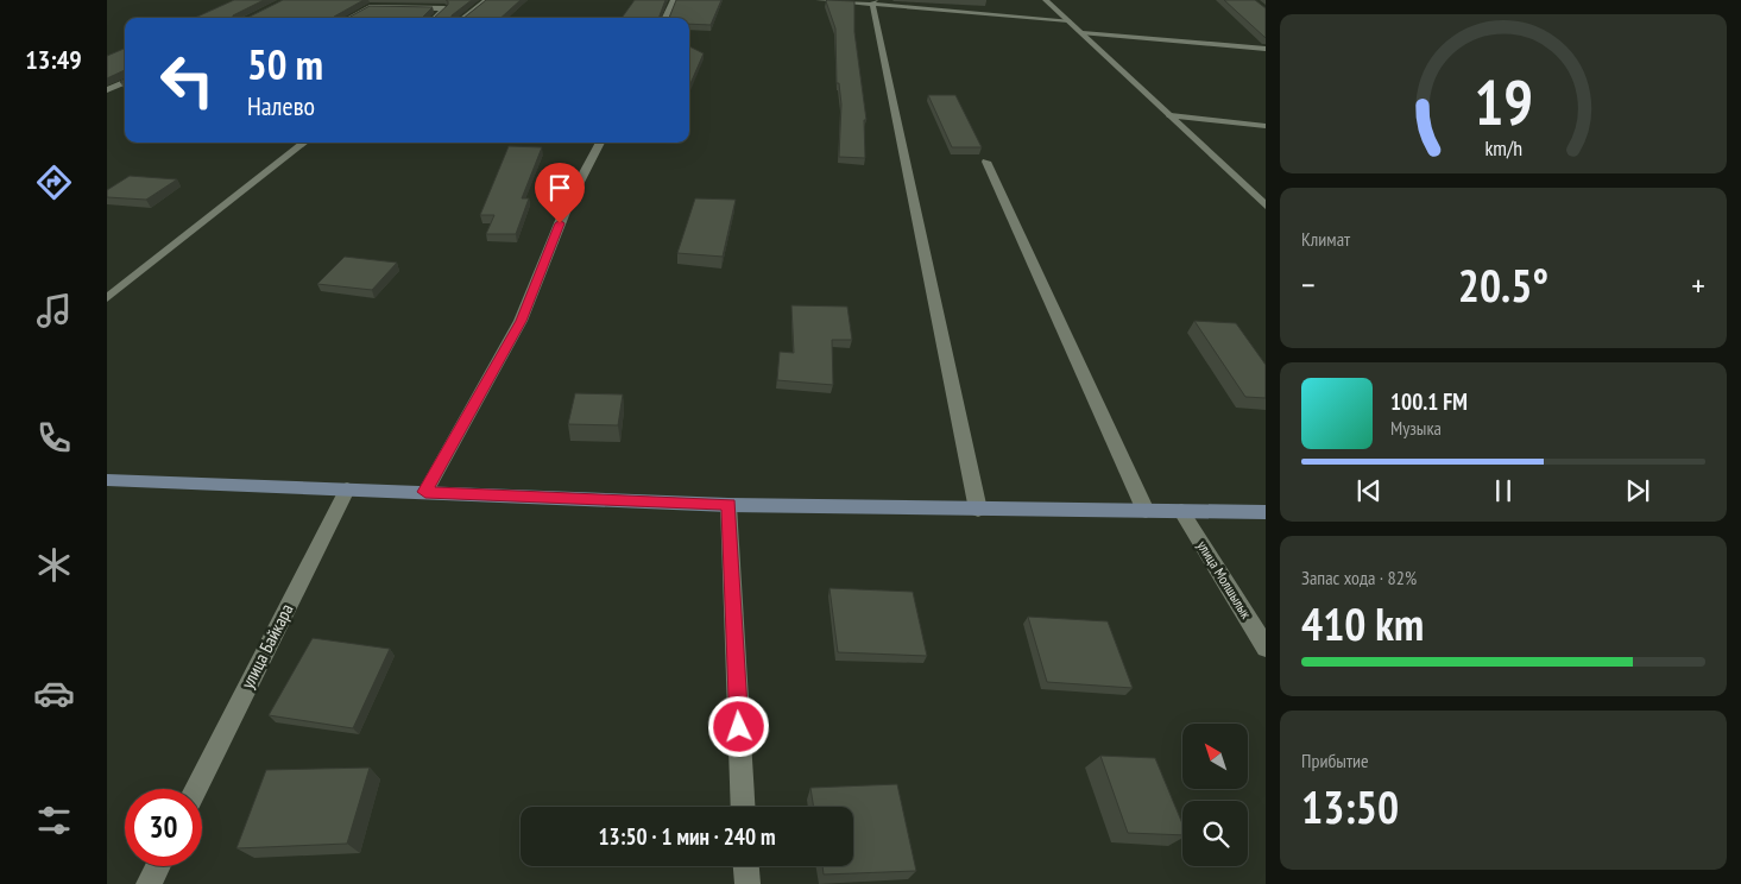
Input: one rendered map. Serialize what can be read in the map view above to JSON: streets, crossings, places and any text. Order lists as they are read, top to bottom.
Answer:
{
  "streets": {
    "street": ["улица Молшылык", "улица Байкара"]
  },
  "north": "top left",
  "page": {
    "tabs": "13:49",
    "turn": ["50 m", "Налево"],
    "tile": [
      "Климат",
      ["Запас хода · 82%", "410 km"],
      ["Прибытие", "13:50"]
    ],
    "heat": ["−", "20.5°", "+"],
    "song": ["100.1 FM", "Музыка"],
    "limit": "30",
    "trip": "13:50 · 1 мин · 240 m",
    "gauge": ["19", "km/h"]
  }
}
